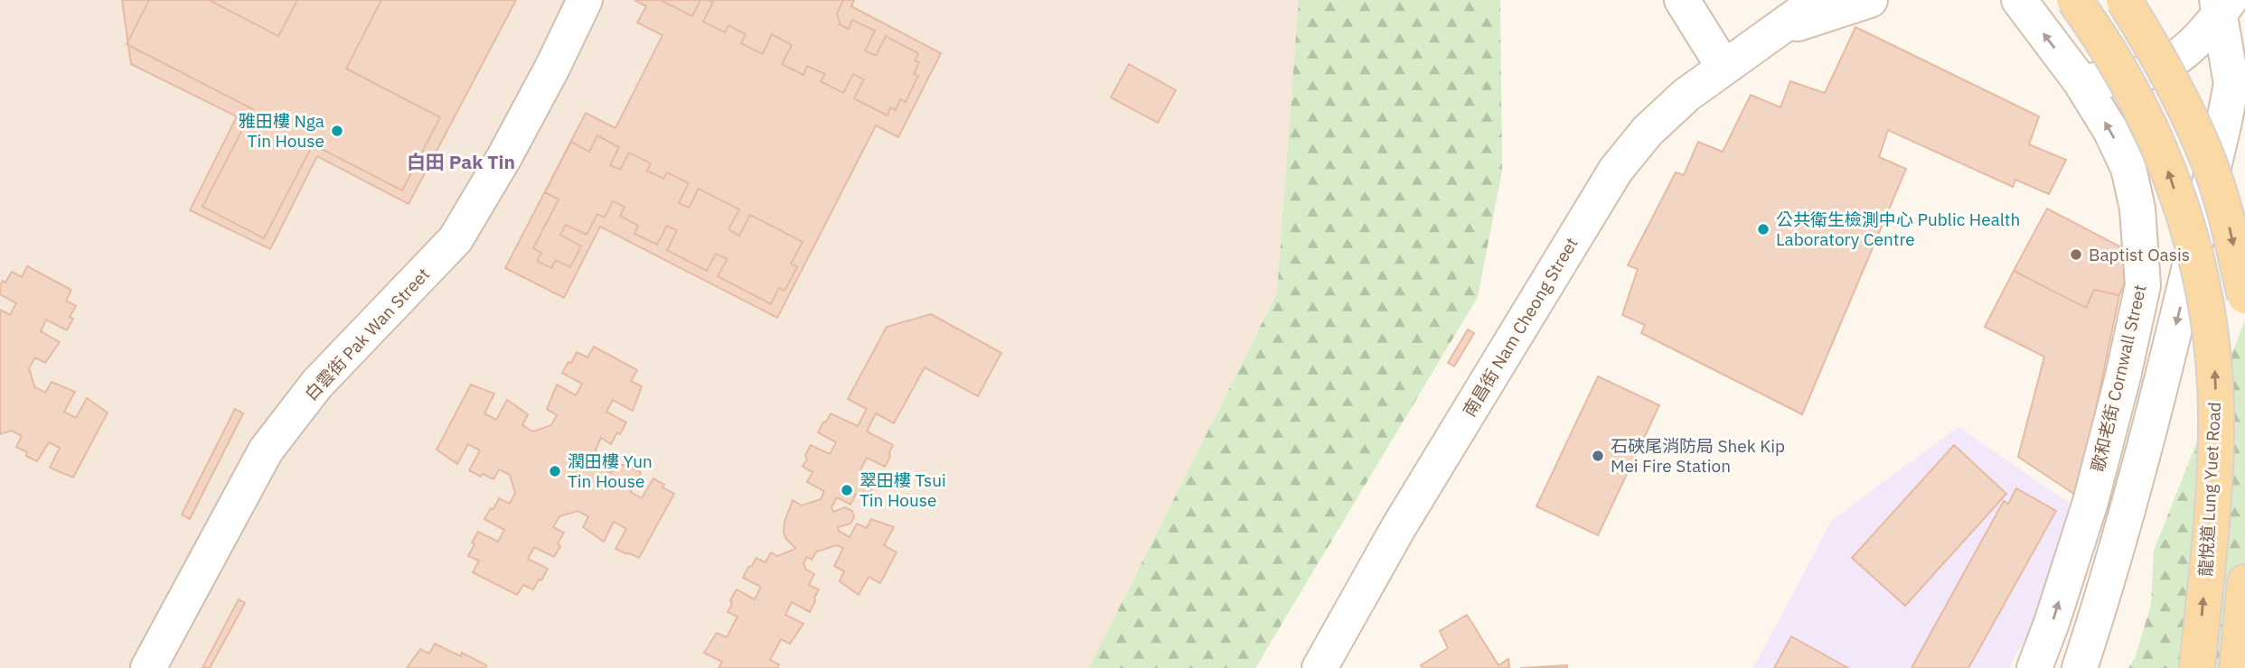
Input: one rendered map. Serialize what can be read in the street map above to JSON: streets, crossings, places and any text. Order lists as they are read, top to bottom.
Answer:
{
  "streets": {
    "main road": [
      "南昌街 Nam Cheong Street",
      "白雲街 Pak Wan Street",
      "歌和老街 Cornwall Street",
      "龍悅道 Lung Yuet Road"
    ]
  },
  "districts": ["白田 Pak Tin"],
  "places": [
    "雅田樓 Nga Tin House",
    "公共衛生檢測中心 Public Health Laboratory Centre",
    "Baptist Oasis",
    "石硤尾消防局 Shek Kip Mei Fire Station",
    "潤田樓 Yun Tin House",
    "翠田樓 Tsui Tin House"
  ]
}
